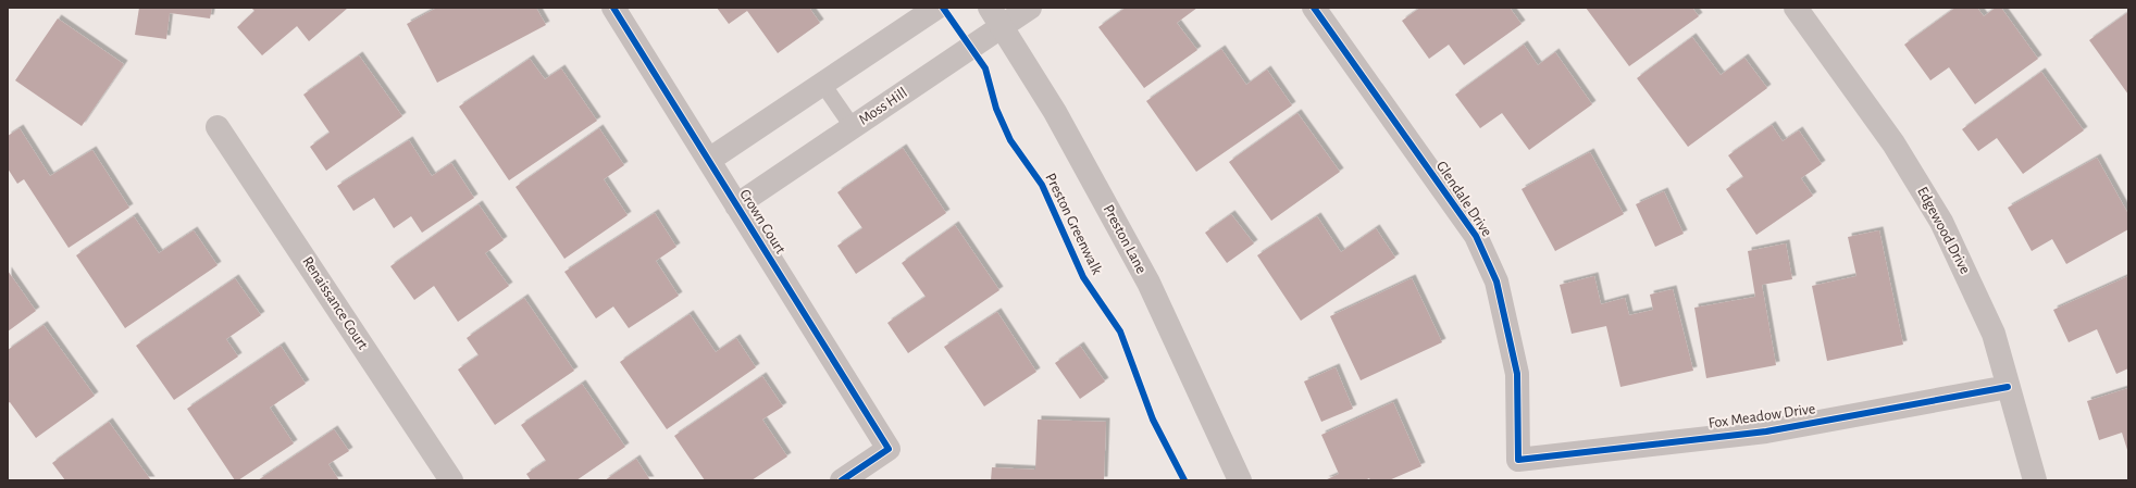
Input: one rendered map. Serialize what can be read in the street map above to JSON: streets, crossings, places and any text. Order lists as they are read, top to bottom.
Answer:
{
  "streets": {
    "street": [
      "Moss Hill",
      "Glendale Drive",
      "Crown Court",
      "Edgewood Drive",
      "Preston Lane",
      "Renaissance Court",
      "Fox Meadow Drive"
    ],
    "cycle path": ["Preston Greenwalk"]
  },
  "crossings": [
    ["Moss Hill", "Crown Court"],
    ["Moss Hill", "Preston Lane"],
    ["Glendale Drive", "Fox Meadow Drive"],
    ["Edgewood Drive", "Fox Meadow Drive"]
  ]
}
